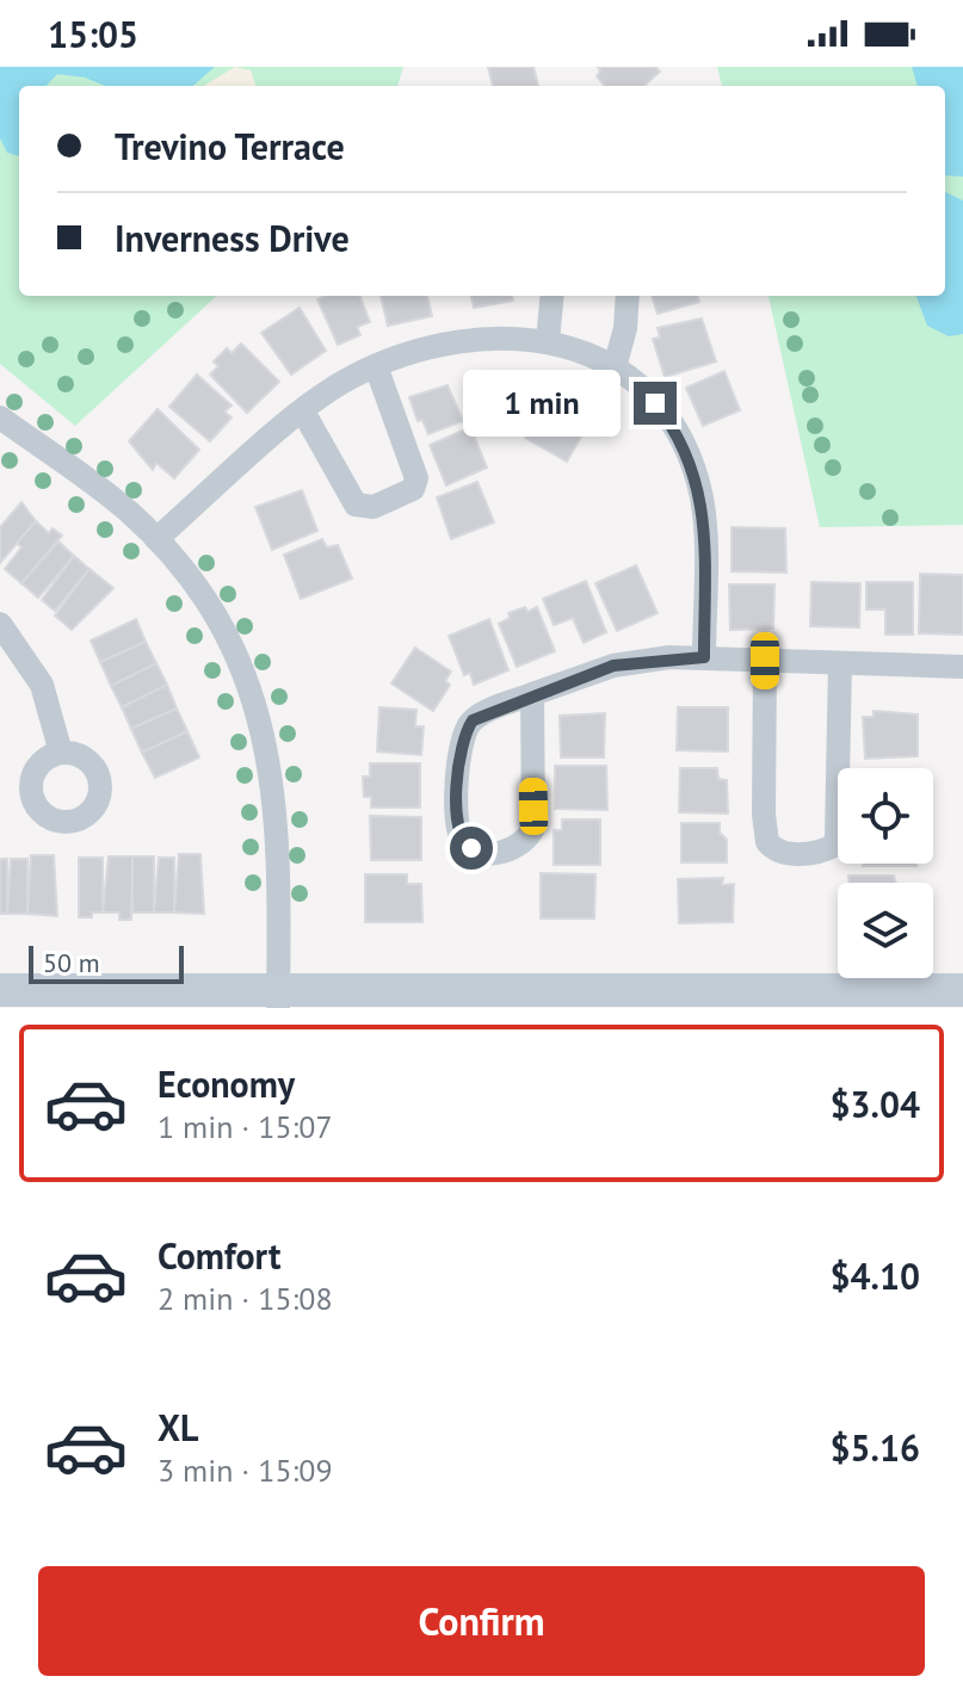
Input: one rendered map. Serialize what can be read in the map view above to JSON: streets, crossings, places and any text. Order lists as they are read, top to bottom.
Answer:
{
  "scale_bar": "50 m",
  "page": {
    "status": "15:05",
    "banner": ["Trevino Terrace", "Inverness Drive"],
    "bubble": "1 min",
    "scale": "50 m",
    "list": [
      {
        "name": "Economy",
        "note": "1 min · 15:07",
        "value": "$3.04"
      },
      {
        "name": "Comfort",
        "note": "2 min · 15:08",
        "value": "$4.10"
      },
      {
        "name": "XL",
        "note": "3 min · 15:09",
        "value": "$5.16"
      }
    ],
    "buttons": "Confirm"
  }
}
